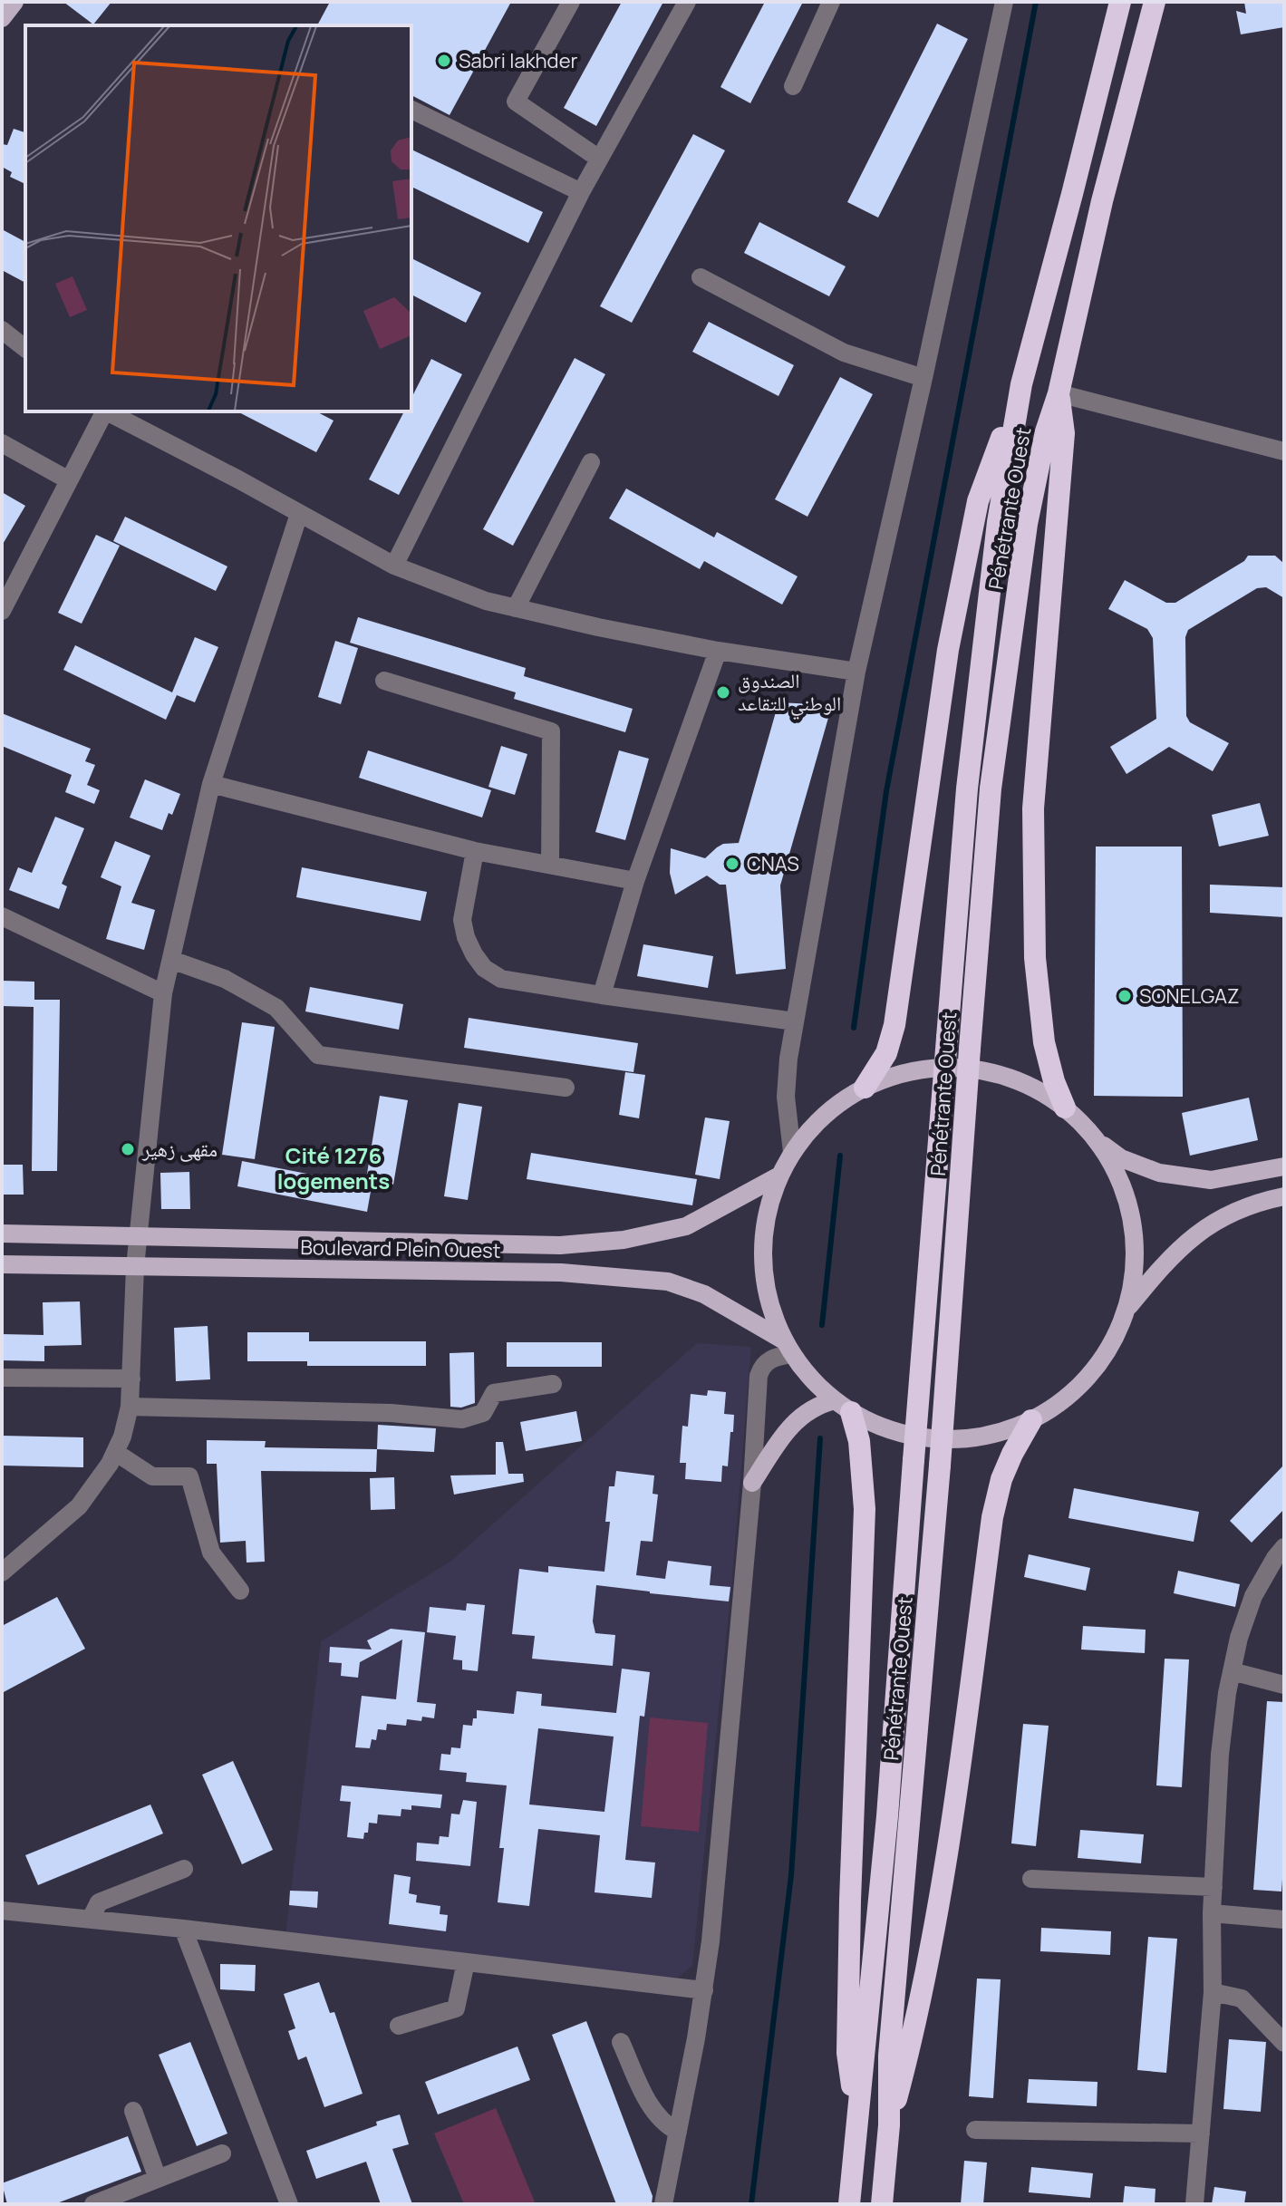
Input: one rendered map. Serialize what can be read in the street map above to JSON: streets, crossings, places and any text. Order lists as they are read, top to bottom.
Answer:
{
  "streets": {
    "highway": ["Pénétrante Ouest"],
    "main road": ["Boulevard Plein Ouest"]
  },
  "districts": ["Cité 1276 logements"],
  "places": [
    "Sabri lakhder",
    "الصندوق الوطني للتقاعد",
    "CNAS",
    "SONELGAZ",
    "مقهى زهير"
  ]
}
